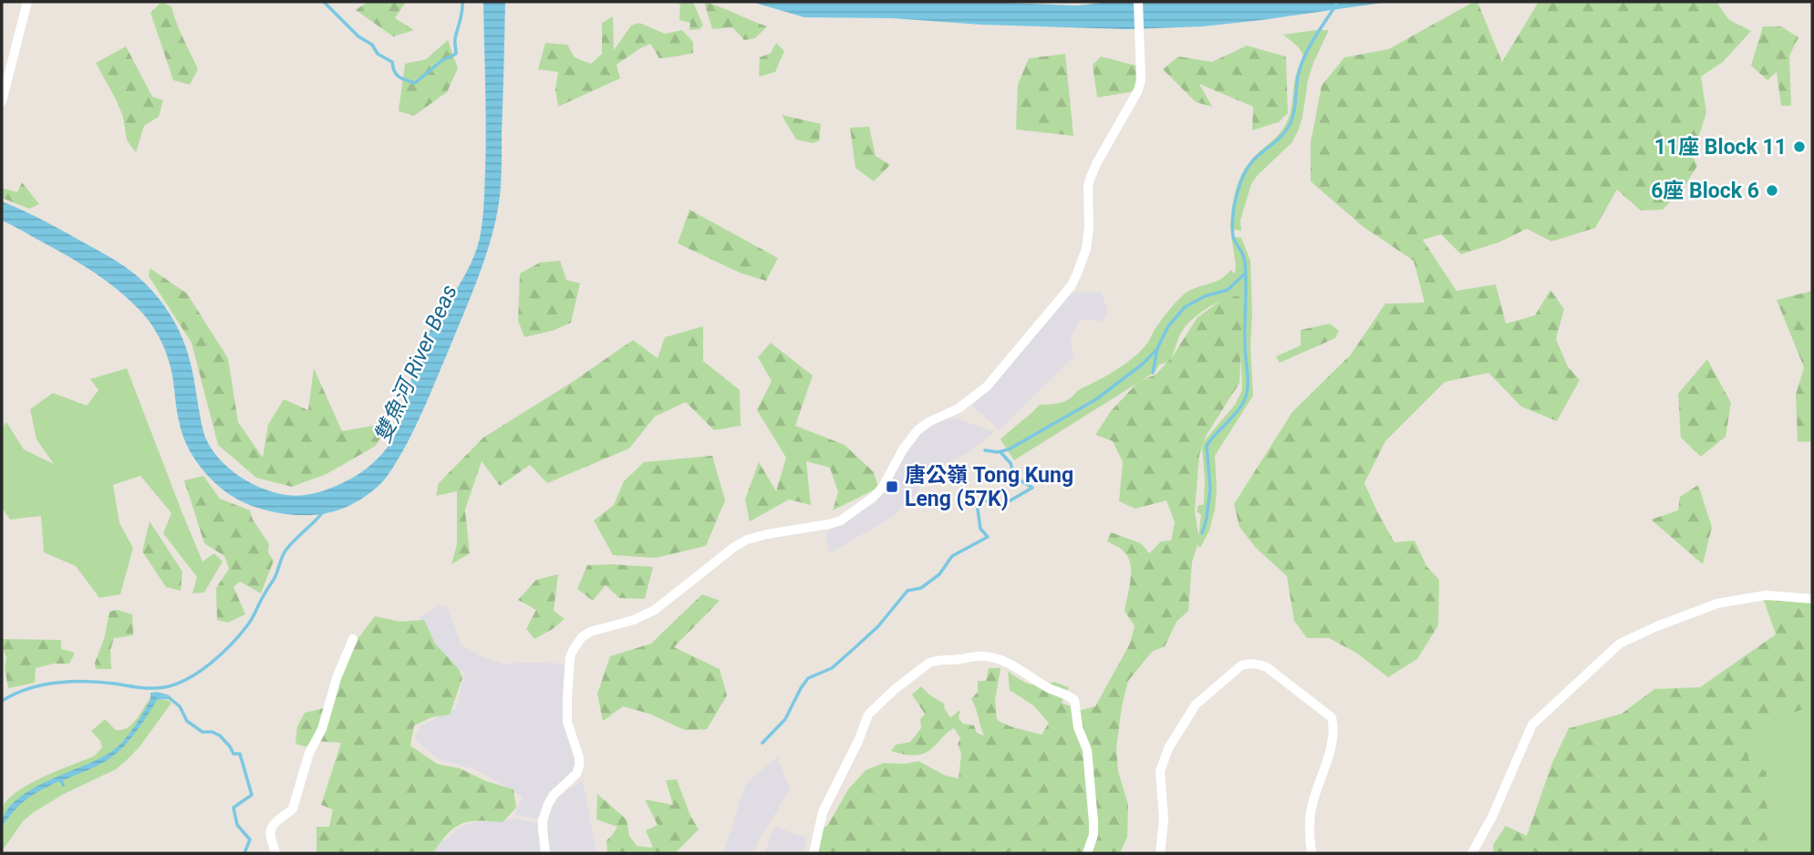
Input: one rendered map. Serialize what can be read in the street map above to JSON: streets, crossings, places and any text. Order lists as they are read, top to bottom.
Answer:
{
  "water": ["雙魚河 River Beas"],
  "places": {
    "other": ["11座 Block 11", "6座 Block 6"],
    "transit": ["唐公嶺 Tong Kung Leng (57K)"]
  }
}
